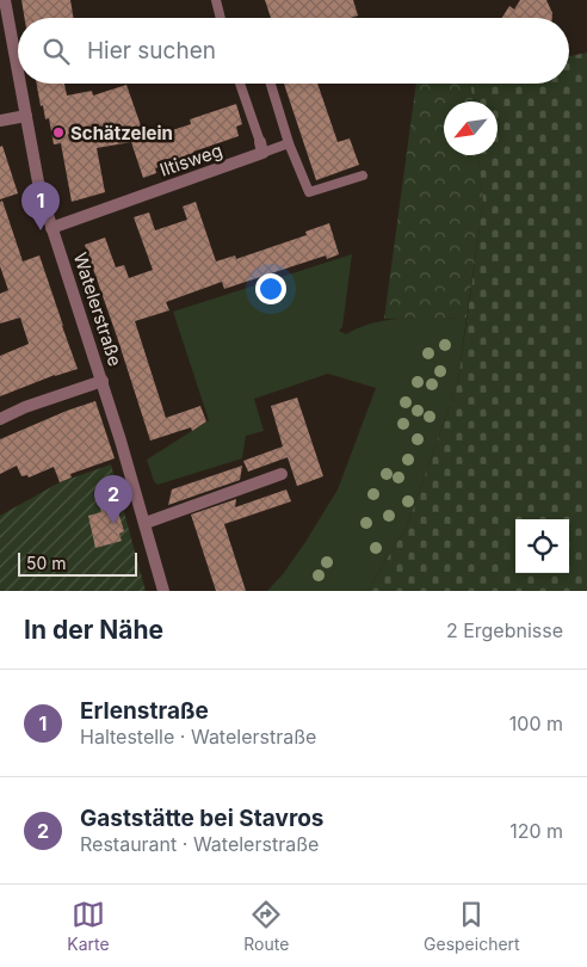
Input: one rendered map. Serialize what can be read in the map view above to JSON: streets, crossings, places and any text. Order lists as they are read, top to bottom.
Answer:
{
  "streets": {
    "street": ["Iltisweg", "Watelerstraße"]
  },
  "crossings": [
    ["Iltisweg", "Watelerstraße"]
  ],
  "places": ["Schätzelein"],
  "scale_bar": "50 m",
  "north": "bottom left",
  "page": {
    "search": "Hier suchen",
    "pins": ["1", "2"],
    "scale": "50 m",
    "heading": ["In der Nähe", "2 Ergebnisse"],
    "list": [
      {
        "mark": "1",
        "name": "Erlenstraße",
        "note": "Haltestelle · Watelerstraße",
        "value": "100 m"
      },
      {
        "mark": "2",
        "name": "Gaststätte bei Stavros",
        "note": "Restaurant · Watelerstraße",
        "value": "120 m"
      }
    ],
    "nav": ["Karte", "Route", "Gespeichert"]
  }
}
